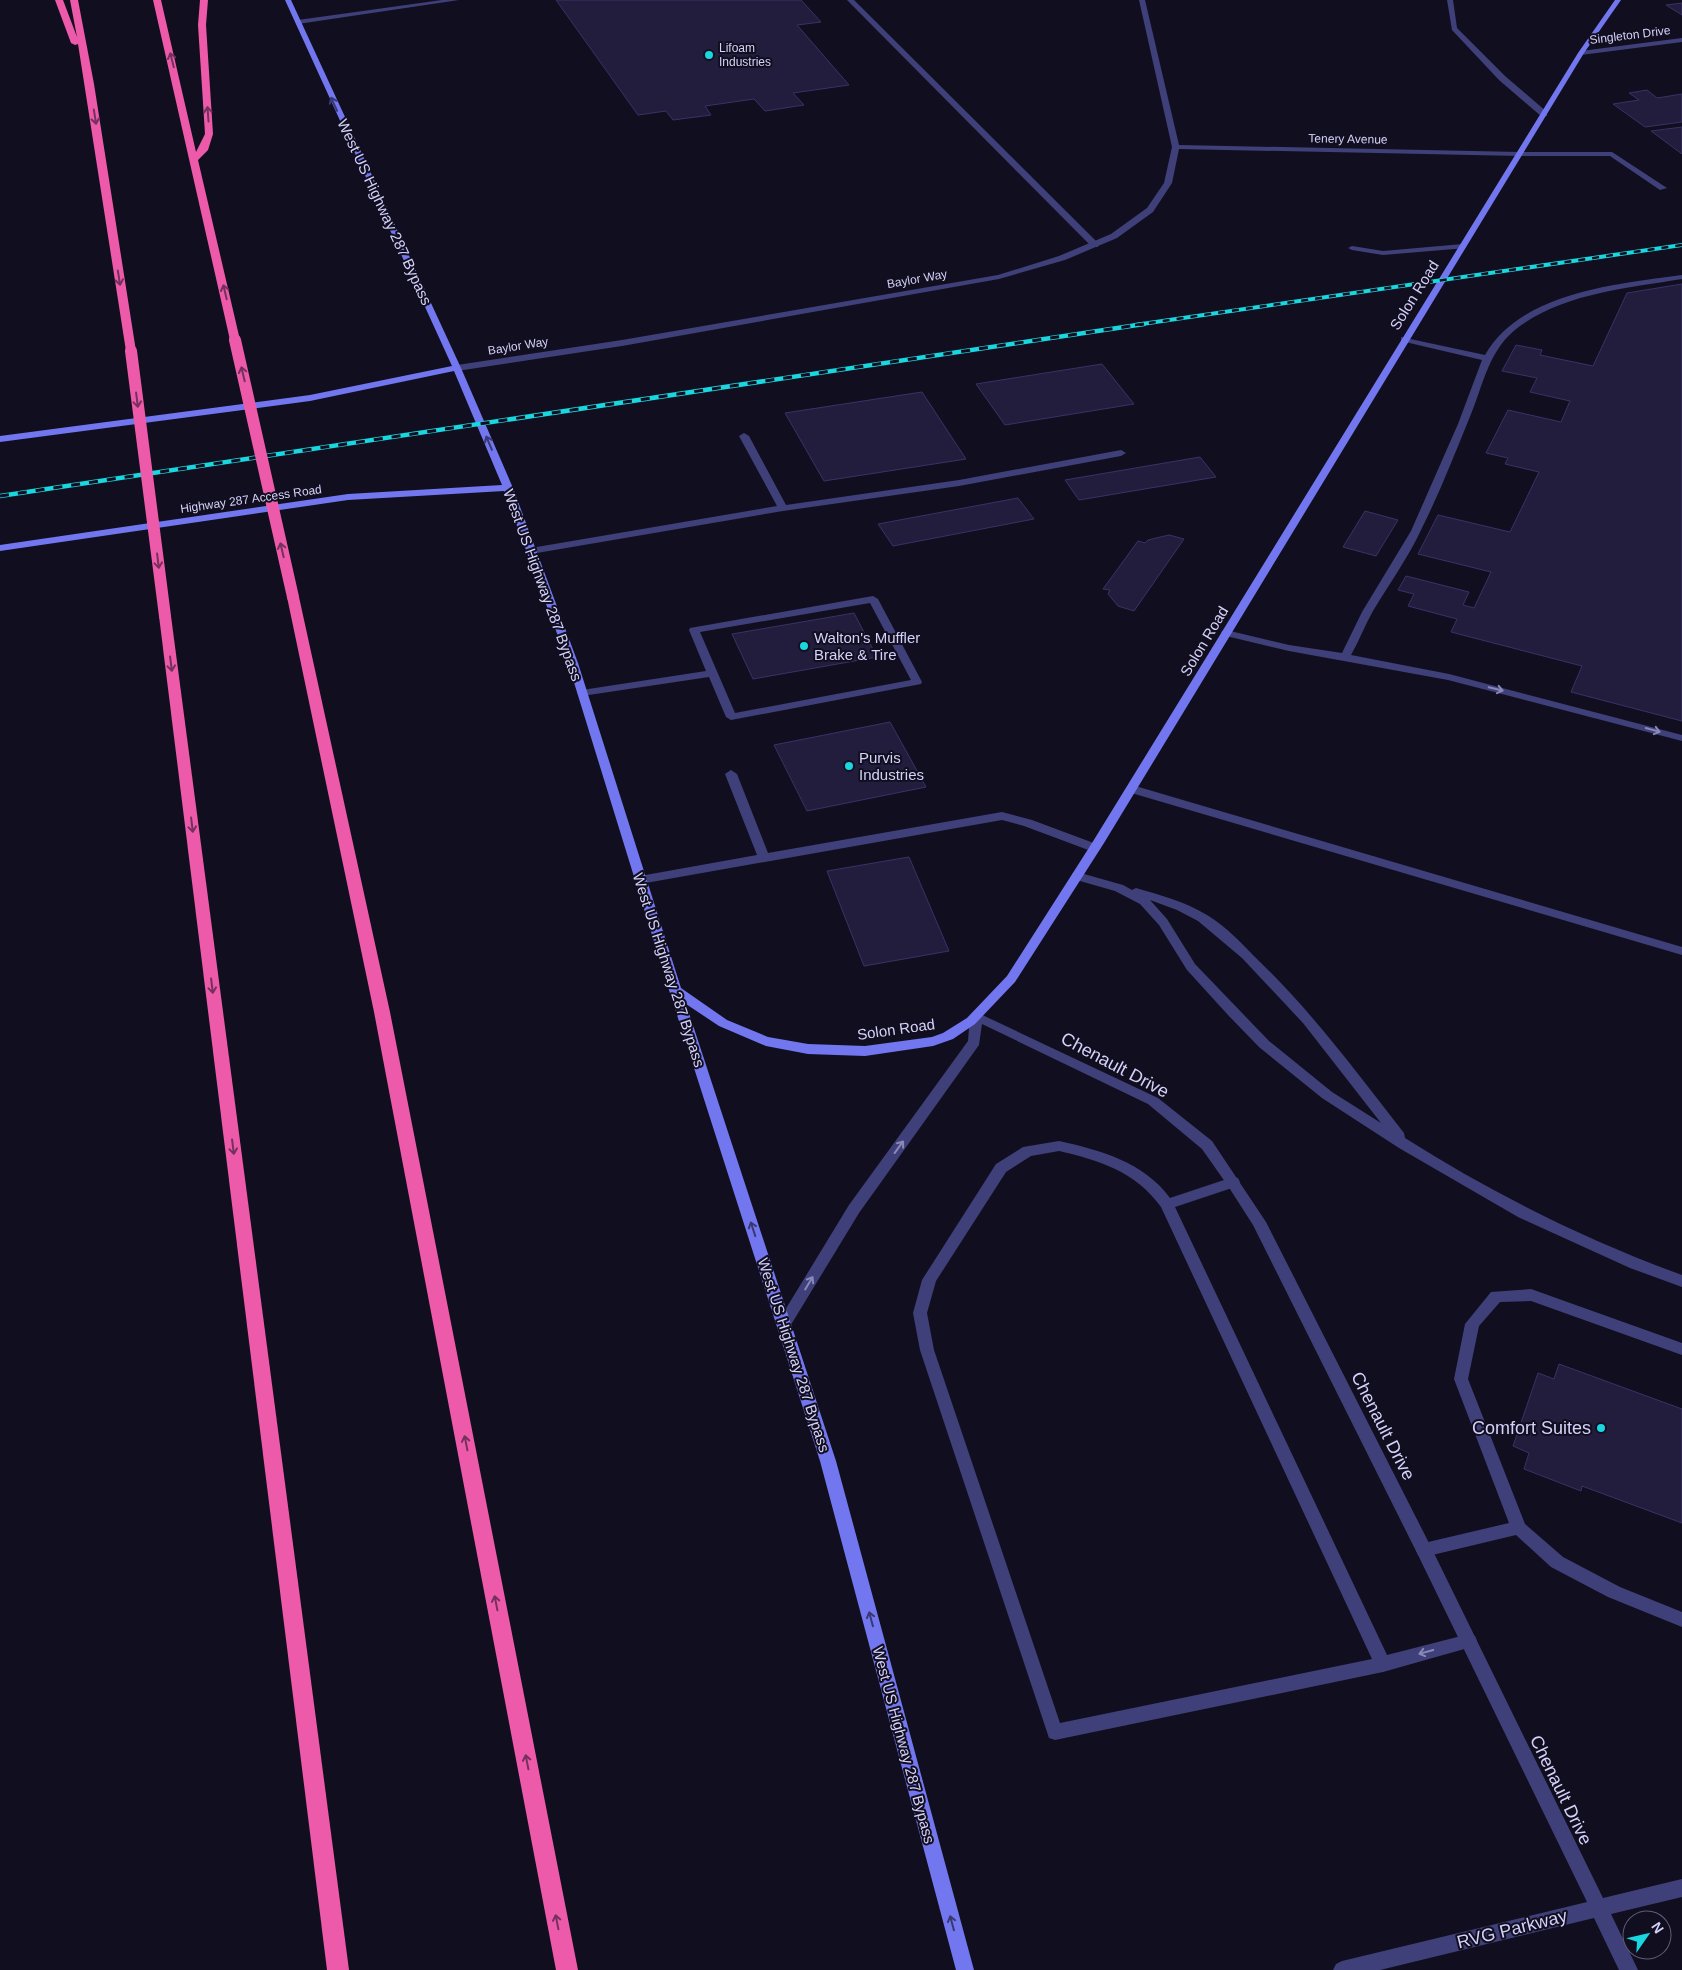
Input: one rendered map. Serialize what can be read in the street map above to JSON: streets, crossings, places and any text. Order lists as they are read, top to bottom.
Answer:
{
  "streets": {
    "main road": ["West US Highway 287 Bypass", "Solon Road", "Highway 287 Access Road"],
    "street": [
      "Singleton Drive",
      "Tenery Avenue",
      "Baylor Way",
      "Chenault Drive",
      "RVG Parkway"
    ]
  },
  "crossings": [
    ["Singleton Drive", "Solon Road"],
    ["Tenery Avenue", "Baylor Way"],
    ["Tenery Avenue", "Solon Road"],
    ["West US Highway 287 Bypass", "Baylor Way"],
    ["West US Highway 287 Bypass", "Solon Road"],
    ["West US Highway 287 Bypass", "Highway 287 Access Road"],
    ["Solon Road", "Chenault Drive"],
    ["Chenault Drive", "RVG Parkway"]
  ],
  "one_way": ["West US Highway 287 Bypass"],
  "places": [
    "Lifoam Industries",
    "Walton's Muffler Brake & Tire",
    "Purvis Industries",
    "Comfort Suites"
  ],
  "north": "top right"
}
